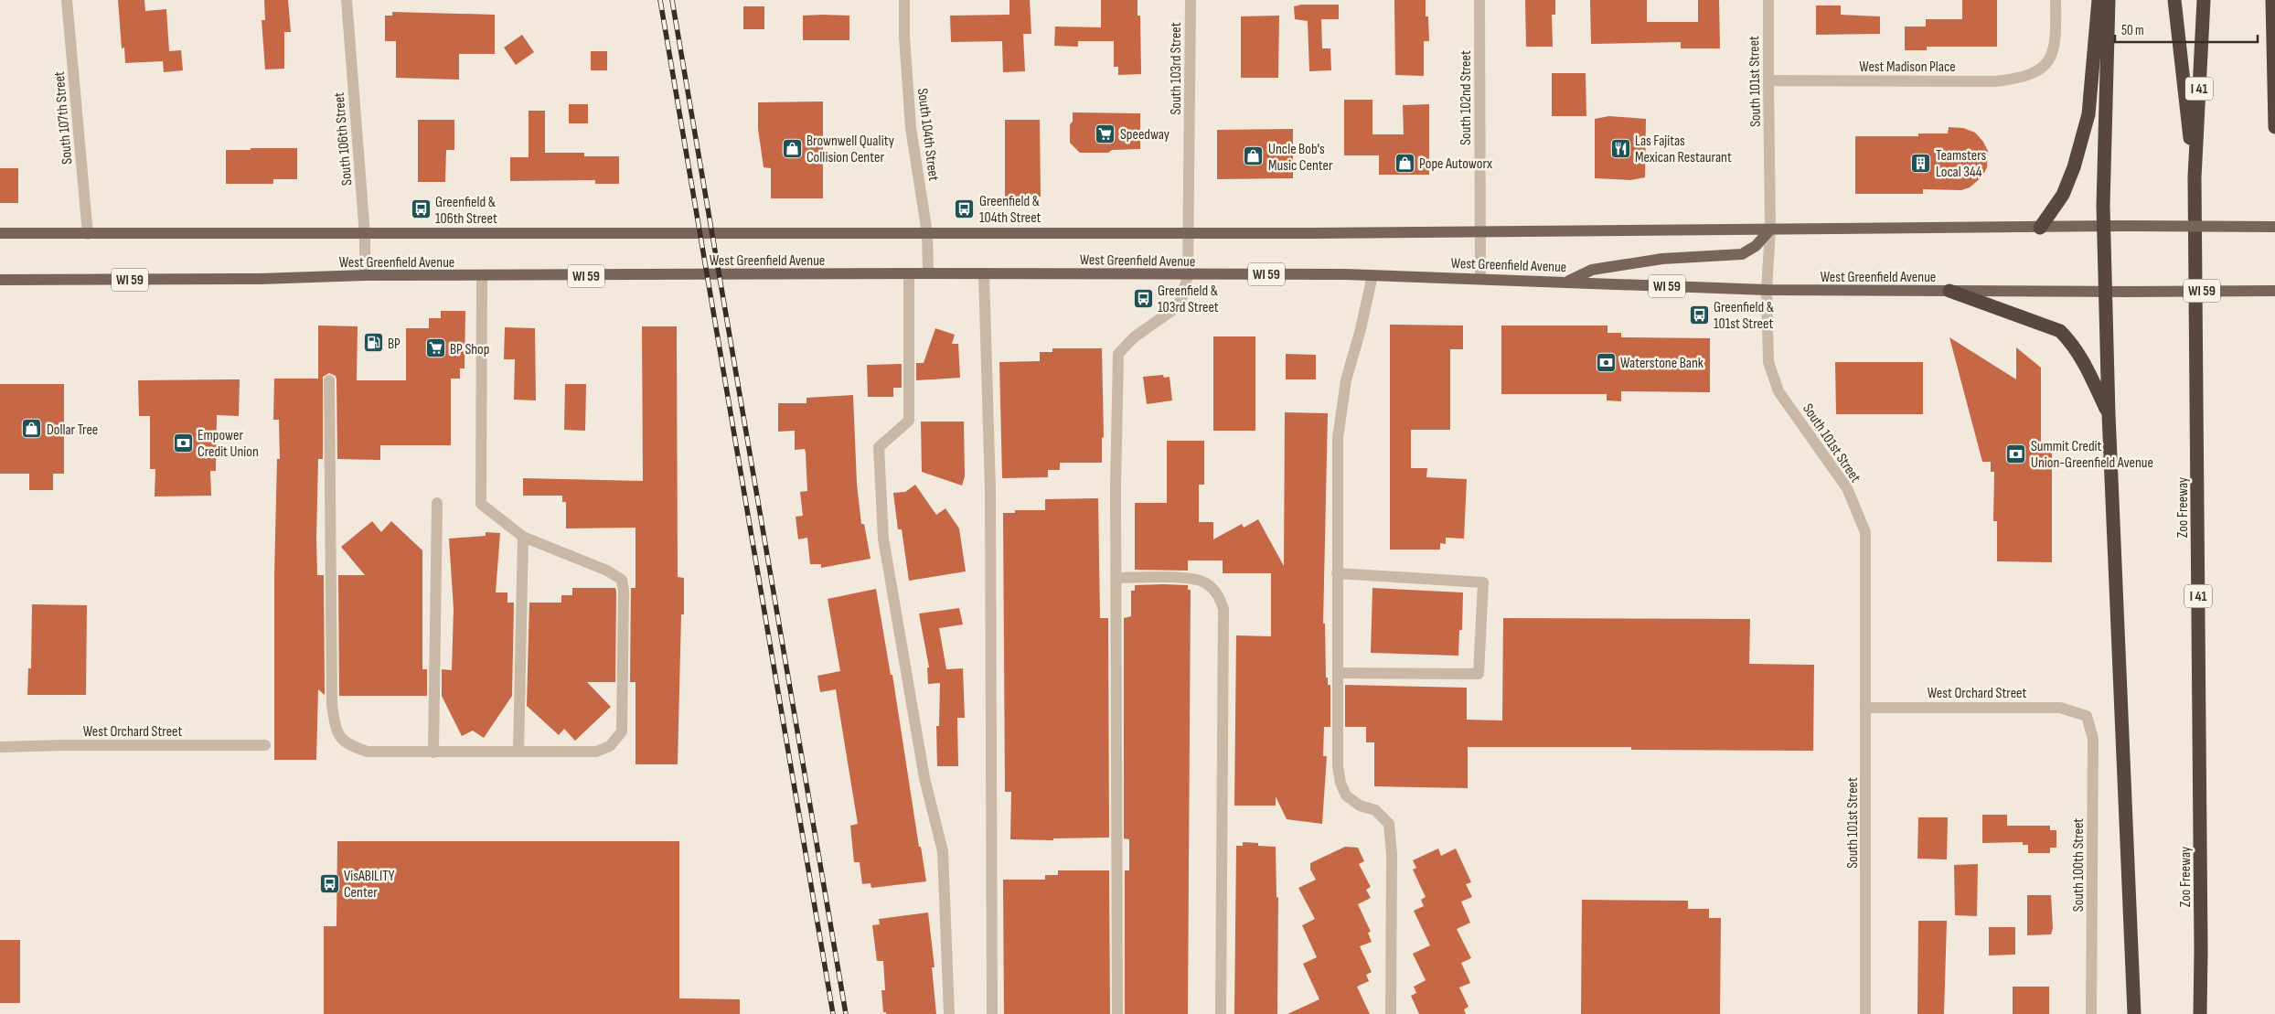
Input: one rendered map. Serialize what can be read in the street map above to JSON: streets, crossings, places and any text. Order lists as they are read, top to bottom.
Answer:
{
  "streets": {
    "highway": ["I 41", "Zoo Freeway"],
    "main road": ["West Greenfield Avenue", "WI 59"],
    "street": [
      "West Madison Place",
      "South 103rd Street",
      "South 101st Street",
      "South 102nd Street",
      "South 107th Street",
      "South 104th Street",
      "South 106th Street",
      "West Orchard Street",
      "South 100th Street"
    ]
  },
  "crossings": [
    ["West Madison Place", "South 101st Street"],
    ["South 103rd Street", "West Greenfield Avenue"],
    ["South 101st Street", "West Greenfield Avenue"],
    ["South 101st Street", "West Orchard Street"],
    ["South 102nd Street", "West Greenfield Avenue"],
    ["South 107th Street", "West Greenfield Avenue"],
    ["South 104th Street", "West Greenfield Avenue"],
    ["South 106th Street", "West Greenfield Avenue"],
    ["West Orchard Street", "South 100th Street"]
  ],
  "places": {
    "supermarket": ["Speedway", "BP Shop"],
    "shop": [
      "Brownwell Quality Collision Center",
      "Uncle Bob's Music Center",
      "Pope Autoworx",
      "Dollar Tree"
    ],
    "restaurant": ["Las Fajitas Mexican Restaurant"],
    "building": ["Teamsters Local 344"],
    "bus stop": [
      "Greenfield & 104th Street",
      "Greenfield & 106th Street",
      "Greenfield & 103rd Street",
      "Greenfield & 101st Street",
      "VisABILITY Center"
    ],
    "fuel station": ["BP"],
    "bank": ["Waterstone Bank", "Empower Credit Union", "Summit Credit Union-Greenfield Avenue"]
  },
  "scale_bar": "50 m"
}
